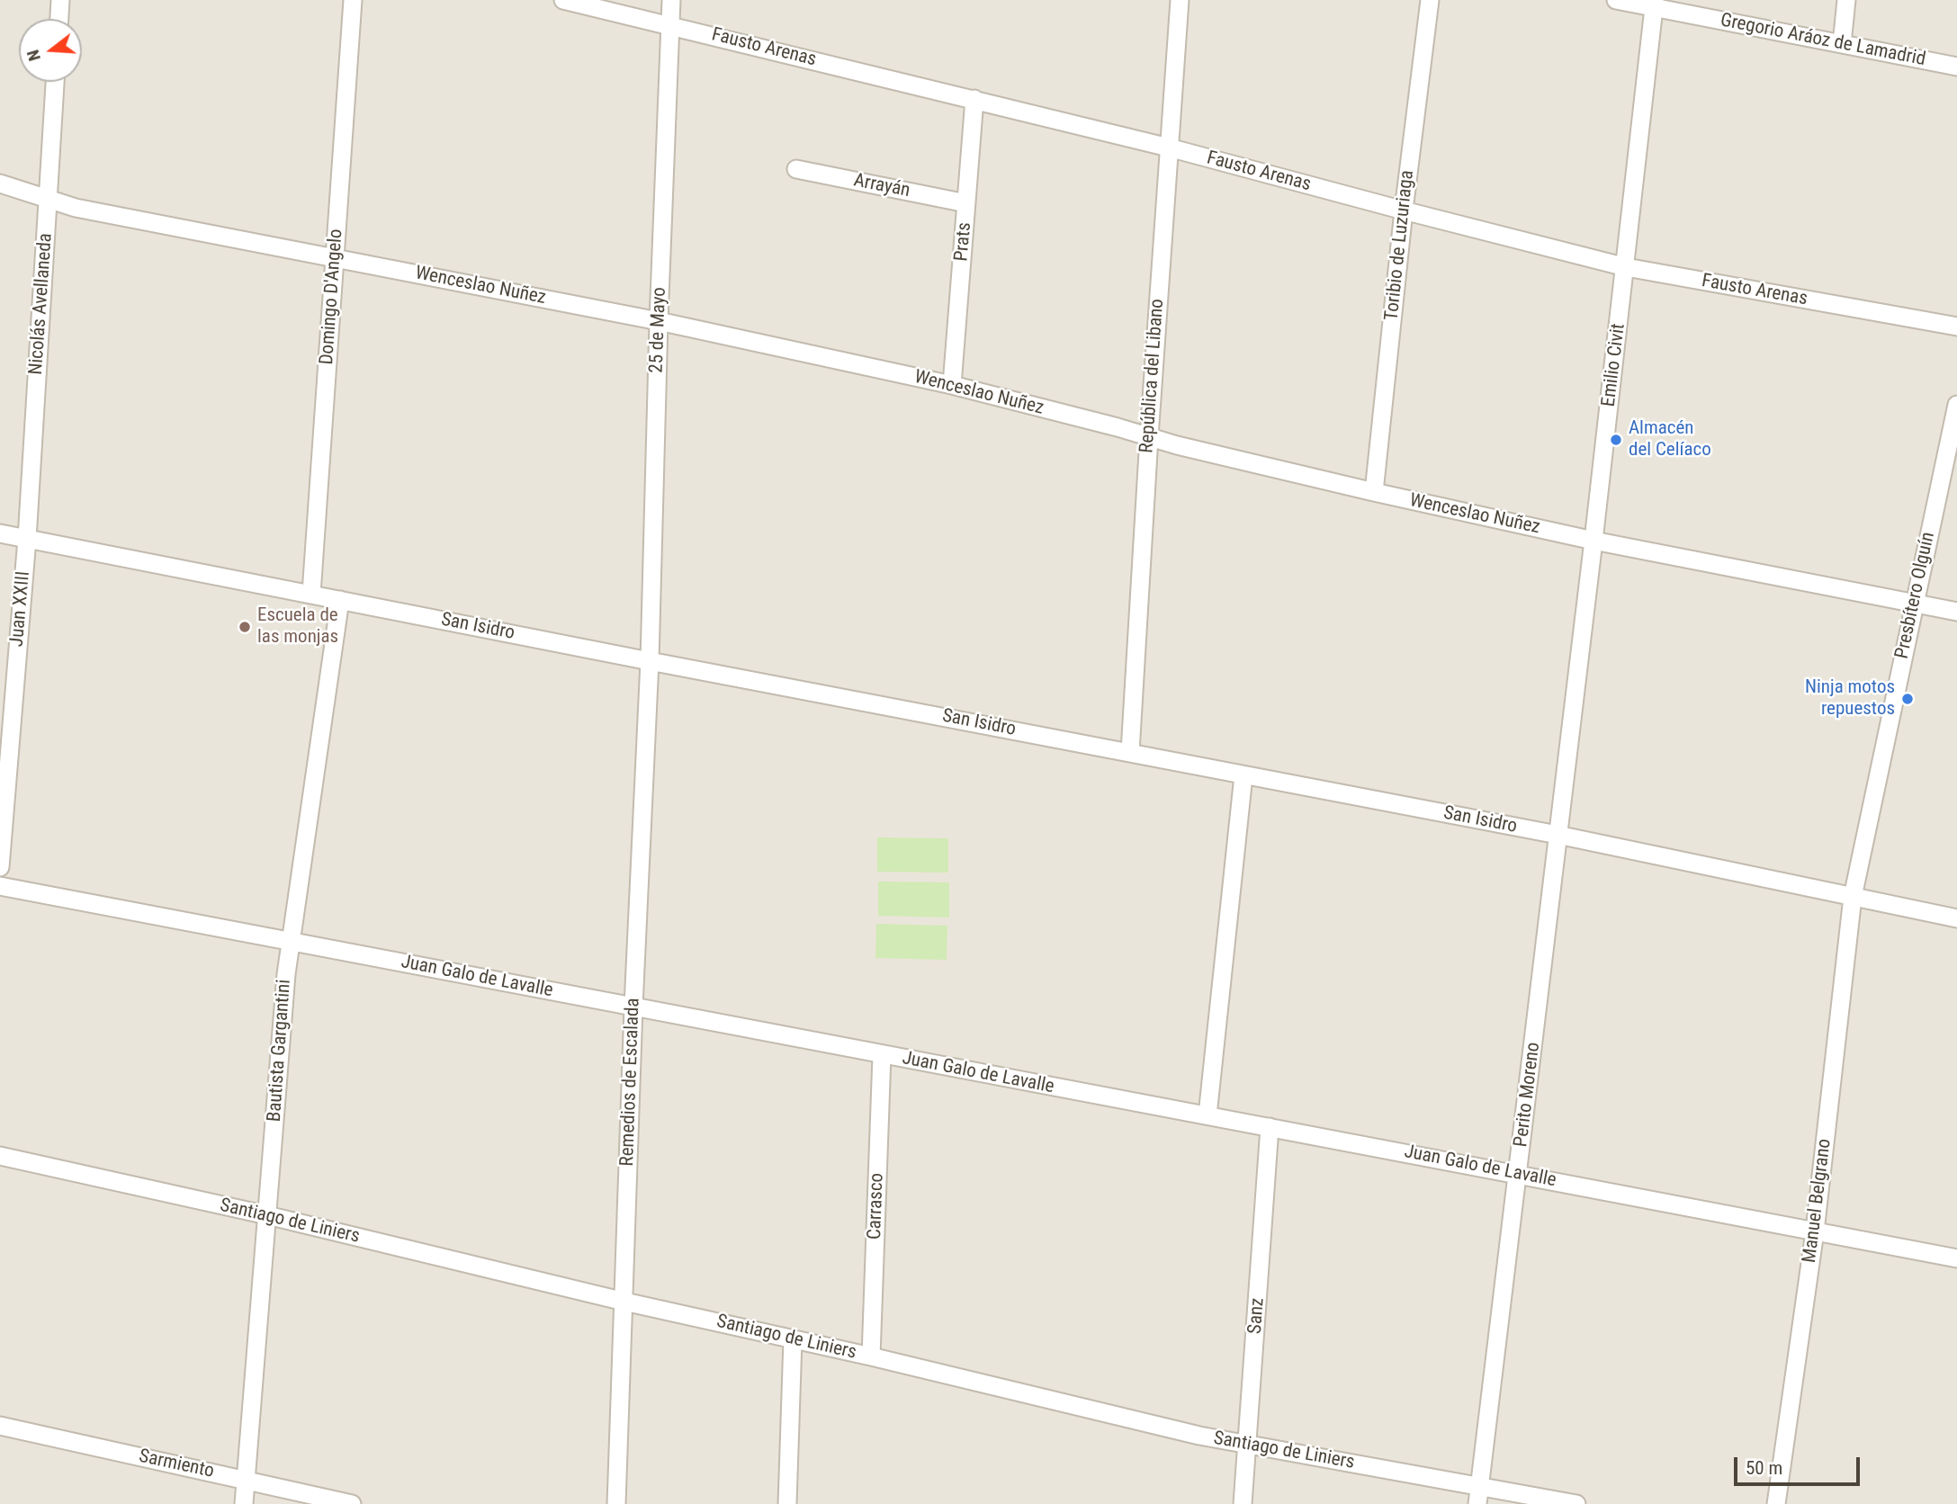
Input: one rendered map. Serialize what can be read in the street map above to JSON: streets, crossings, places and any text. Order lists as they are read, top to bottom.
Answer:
{
  "streets": {
    "street": [
      "Gregorio Aráoz de Lamadrid",
      "Fausto Arenas",
      "Arrayán",
      "Prats",
      "Toribio de Luzuriaga",
      "Wenceslao Nuñez",
      "Domingo D'Angelo",
      "Nicolás Avellaneda",
      "25 de Mayo",
      "Emilio Civit",
      "República del Libano",
      "Presbítero Olguín",
      "Juan XXIII",
      "San Isidro",
      "Juan Galo de Lavalle",
      "Bautista Gargantini",
      "Remedios de Escalada",
      "Perito Moreno",
      "Manuel Belgrano",
      "Carrasco",
      "Santiago de Liniers",
      "Sanz",
      "Sarmiento"
    ]
  },
  "crossings": [
    ["Gregorio Aráoz de Lamadrid", "Emilio Civit"],
    ["Fausto Arenas", "Prats"],
    ["Fausto Arenas", "Toribio de Luzuriaga"],
    ["Fausto Arenas", "25 de Mayo"],
    ["Fausto Arenas", "Emilio Civit"],
    ["Fausto Arenas", "República del Libano"],
    ["Arrayán", "Prats"],
    ["Prats", "Wenceslao Nuñez"],
    ["Toribio de Luzuriaga", "Wenceslao Nuñez"],
    ["Wenceslao Nuñez", "Domingo D'Angelo"],
    ["Wenceslao Nuñez", "Nicolás Avellaneda"],
    ["Wenceslao Nuñez", "25 de Mayo"],
    ["Wenceslao Nuñez", "Emilio Civit"],
    ["Wenceslao Nuñez", "República del Libano"],
    ["Wenceslao Nuñez", "Presbítero Olguín"],
    ["Domingo D'Angelo", "San Isidro"],
    ["Nicolás Avellaneda", "Juan XXIII"],
    ["Nicolás Avellaneda", "San Isidro"],
    ["25 de Mayo", "San Isidro"],
    ["25 de Mayo", "Remedios de Escalada"],
    ["Emilio Civit", "San Isidro"],
    ["Emilio Civit", "Perito Moreno"],
    ["República del Libano", "San Isidro"],
    ["Presbítero Olguín", "San Isidro"],
    ["Presbítero Olguín", "Manuel Belgrano"],
    ["Juan XXIII", "San Isidro"],
    ["San Isidro", "Bautista Gargantini"],
    ["San Isidro", "Remedios de Escalada"],
    ["San Isidro", "Perito Moreno"],
    ["San Isidro", "Manuel Belgrano"],
    ["Juan Galo de Lavalle", "Bautista Gargantini"],
    ["Juan Galo de Lavalle", "Remedios de Escalada"],
    ["Juan Galo de Lavalle", "Perito Moreno"],
    ["Juan Galo de Lavalle", "Manuel Belgrano"],
    ["Juan Galo de Lavalle", "Carrasco"],
    ["Juan Galo de Lavalle", "Sanz"],
    ["Bautista Gargantini", "Santiago de Liniers"],
    ["Bautista Gargantini", "Sarmiento"],
    ["Remedios de Escalada", "Santiago de Liniers"],
    ["Perito Moreno", "Santiago de Liniers"],
    ["Carrasco", "Santiago de Liniers"],
    ["Santiago de Liniers", "Sanz"]
  ],
  "places": ["Almacén del Celíaco", "Escuela de las monjas", "Ninja motos repuestos"],
  "scale_bar": "50 m",
  "north": "left"
}
